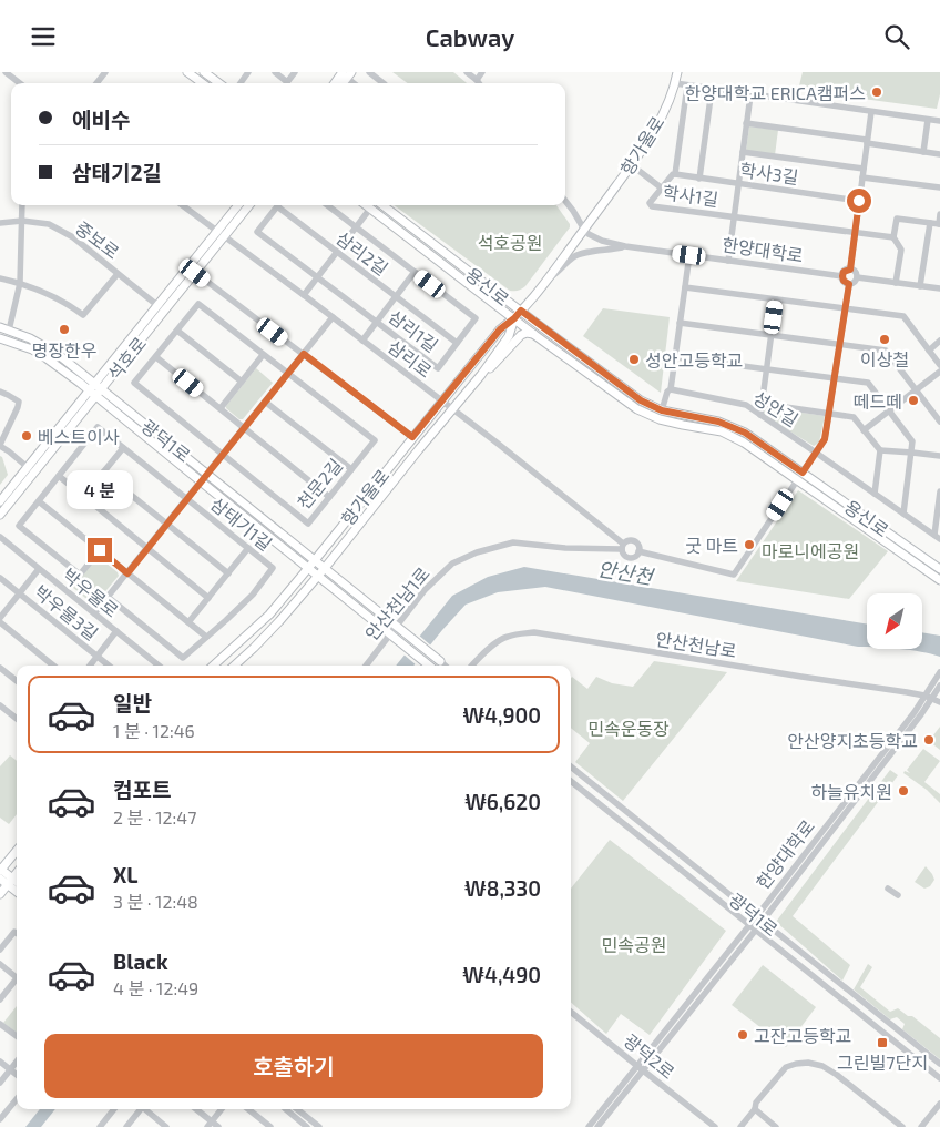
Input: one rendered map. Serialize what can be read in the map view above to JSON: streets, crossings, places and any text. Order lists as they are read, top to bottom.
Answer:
{
  "streets": {
    "main road": [
      "항가울로",
      "용신로",
      "석호로",
      "광덕1로"
    ],
    "street": [
      "학사3길",
      "학사1길",
      "중보로",
      "한양대학로",
      "삼리2길",
      "삼리1길",
      "삼리로",
      "성안길",
      "천문2길",
      "삼태기1길",
      "박우물로",
      "안산천남1로",
      "박우물3길",
      "안산천남로",
      "광덕2로"
    ]
  },
  "crossings": [
    ["항가울로", "한양대학로"],
    ["항가울로", "용신로"],
    ["항가울로", "삼리로"],
    ["항가울로", "광덕1로"],
    ["학사3길", "학사1길"],
    ["중보로", "석호로"],
    ["한양대학로", "광덕1로"],
    ["한양대학로", "안산천남로"],
    ["한양대학로", "광덕2로"],
    ["삼리2길", "삼리1길"],
    ["석호로", "삼리로"],
    ["석호로", "광덕1로"],
    ["삼리로", "안산천남1로"],
    ["광덕1로", "안산천남1로"]
  ],
  "water": ["안산천"],
  "parks": [
    "석호공원",
    "마로니에공원",
    "민속운동장",
    "민속공원"
  ],
  "places": {
    "other": [
      "한양대학교 ERICA캠퍼스",
      "명장한우",
      "이상철",
      "성안고등학교",
      "떼드떼",
      "베스트이사",
      "굿 마트",
      "안산양지초등학교",
      "하늘유치원",
      "고잔고등학교"
    ],
    "transit": ["그린빌7단지"]
  },
  "north": "bottom left",
  "page": {
    "header": "Cabway",
    "banner": ["에비수", "삼태기2길"],
    "bubble": "4 분",
    "list": [
      {
        "name": "일반",
        "note": "1 분 · 12:46",
        "value": "₩4,900"
      },
      {
        "name": "컴포트",
        "note": "2 분 · 12:47",
        "value": "₩6,620"
      },
      {
        "name": "XL",
        "note": "3 분 · 12:48",
        "value": "₩8,330"
      },
      {
        "name": "Black",
        "note": "4 분 · 12:49",
        "value": "₩4,490"
      }
    ],
    "buttons": "호출하기"
  }
}
